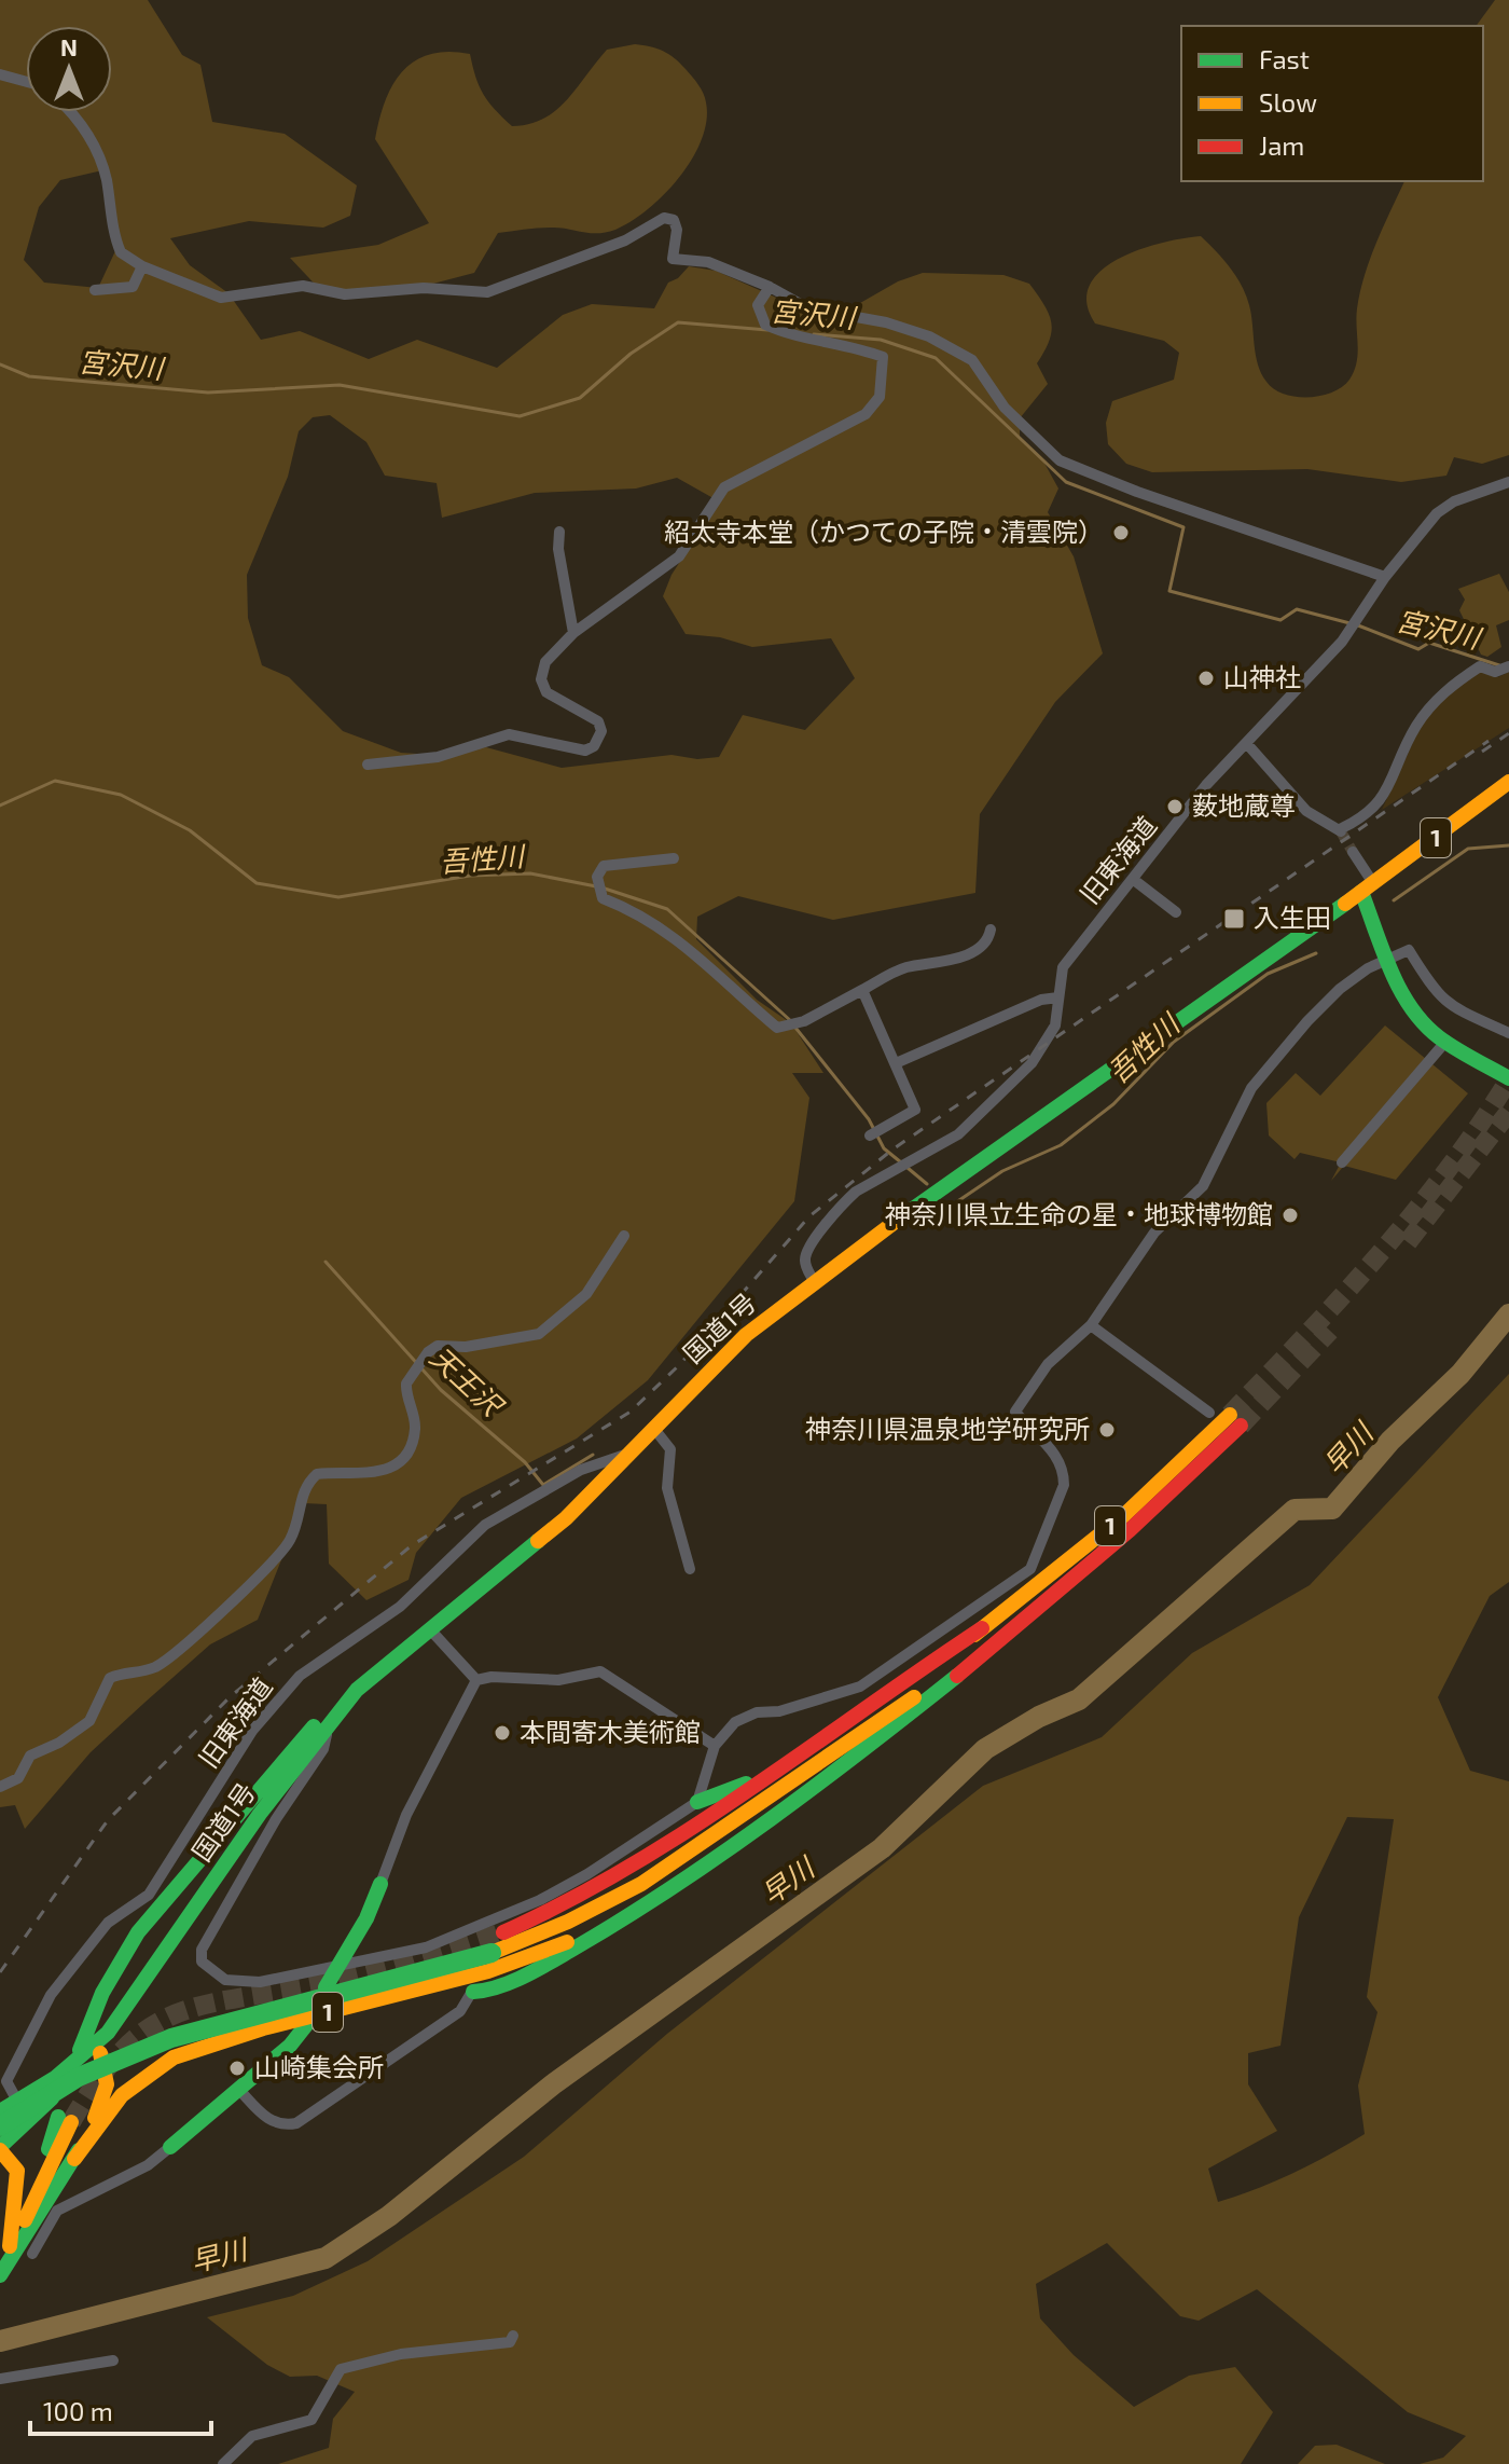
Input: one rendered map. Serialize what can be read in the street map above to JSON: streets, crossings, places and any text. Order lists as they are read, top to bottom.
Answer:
{
  "streets": {
    "main road": ["1", "国道1号"],
    "street": ["旧東海道"]
  },
  "crossings": [
    ["1", "国道1号"],
    ["旧東海道", "国道1号"]
  ],
  "water": [
    "宮沢川",
    "吾性川",
    "天王沢",
    "早川"
  ],
  "places": {
    "other": [
      "紹太寺本堂（かつての子院・清雲院）",
      "山神社",
      "薮地蔵尊",
      "神奈川県立生命の星・地球博物館",
      "神奈川県温泉地学研究所",
      "本間寄木美術館",
      "山崎集会所"
    ],
    "transit": ["入生田"]
  },
  "legend": ["Fast", "Slow", "Jam"],
  "scale_bar": "100 m",
  "north": "top"
}
